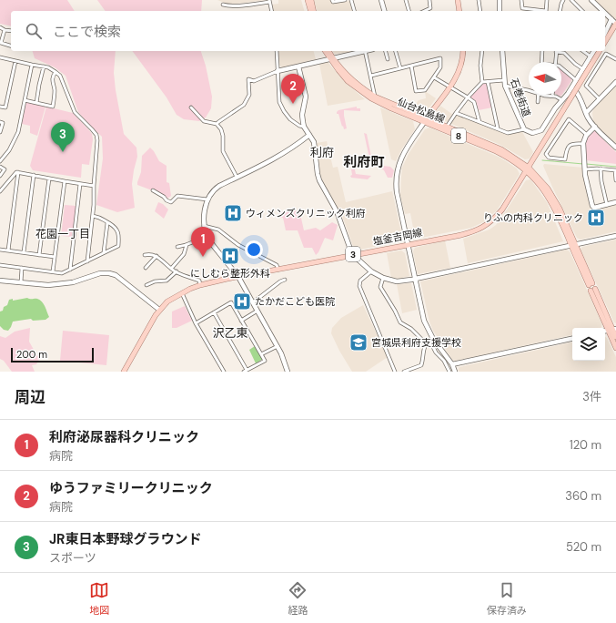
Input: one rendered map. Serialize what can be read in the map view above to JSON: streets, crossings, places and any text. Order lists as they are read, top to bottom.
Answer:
{
  "streets": {
    "main road": [
      "仙台松島線",
      "8",
      "塩釜吉岡線",
      "3"
    ],
    "street": ["石巻街道"]
  },
  "crossings": [
    ["仙台松島線", "8"],
    ["仙台松島線", "塩釜吉岡線"]
  ],
  "districts": [
    "利府",
    "利府町",
    "花園一丁目",
    "沢乙東"
  ],
  "places": {
    "hospital": [
      "ウィメンズクリニック利府",
      "りふの内科クリニック",
      "にしむら整形外科",
      "たかだこども医院"
    ],
    "school or university": ["宮城県利府支援学校"]
  },
  "scale_bar": "200 m",
  "north": "left",
  "page": {
    "search": "ここで検索",
    "pins": ["2", "3", "1"],
    "scale": "200 m",
    "heading": ["周辺", "3件"],
    "list": [
      {
        "mark": "1",
        "name": "利府泌尿器科クリニック",
        "note": "病院",
        "value": "120 m"
      },
      {
        "mark": "2",
        "name": "ゆうファミリークリニック",
        "note": "病院",
        "value": "360 m"
      },
      {
        "mark": "3",
        "name": "JR東日本野球グラウンド",
        "note": "スポーツ",
        "value": "520 m"
      }
    ],
    "nav": ["地図", "経路", "保存済み"]
  }
}
